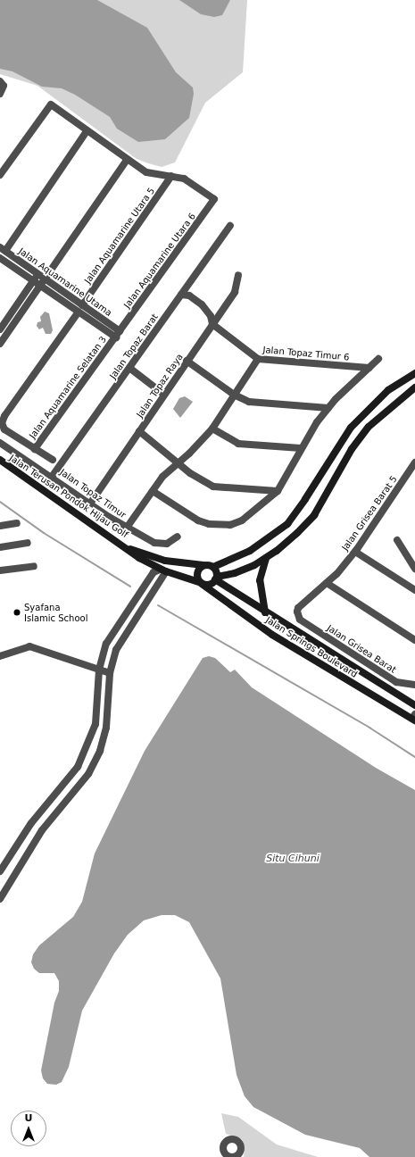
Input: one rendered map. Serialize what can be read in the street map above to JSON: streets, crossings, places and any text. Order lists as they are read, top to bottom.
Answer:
{
  "streets": {
    "main road": ["Jalan Terusan Pondok Hijau Golf", "Jalan Springs Boulevard"],
    "street": [
      "Jalan Aquamarine Utara 5",
      "Jalan Aquamarine Utara 6",
      "Jalan Aquamarine Utama",
      "Jalan Topaz Barat",
      "Jalan Topaz Timur 6",
      "Jalan Topaz Raya",
      "Jalan Aquamarine Selatan 3",
      "Jalan Topaz Timur",
      "Jalan Grisea Barat 5",
      "Jalan Grisea Barat"
    ]
  },
  "crossings": [
    ["Jalan Aquamarine Utara 5", "Jalan Aquamarine Utara 6"],
    ["Jalan Aquamarine Utara 5", "Jalan Aquamarine Utama"],
    ["Jalan Aquamarine Utara 5", "Jalan Aquamarine Selatan 3"],
    ["Jalan Aquamarine Utara 6", "Jalan Aquamarine Utama"],
    ["Jalan Aquamarine Utara 6", "Jalan Aquamarine Selatan 3"],
    ["Jalan Aquamarine Utama", "Jalan Aquamarine Selatan 3"],
    ["Jalan Topaz Barat", "Jalan Topaz Timur 6"],
    ["Jalan Topaz Barat", "Jalan Topaz Timur"],
    ["Jalan Topaz Timur 6", "Jalan Topaz Raya"],
    ["Jalan Topaz Raya", "Jalan Topaz Timur"],
    ["Jalan Terusan Pondok Hijau Golf", "Jalan Springs Boulevard"],
    ["Jalan Grisea Barat 5", "Jalan Grisea Barat"]
  ],
  "water": ["Situ Cihuni"],
  "places": ["Syafana Islamic School"],
  "north": "top"
}
